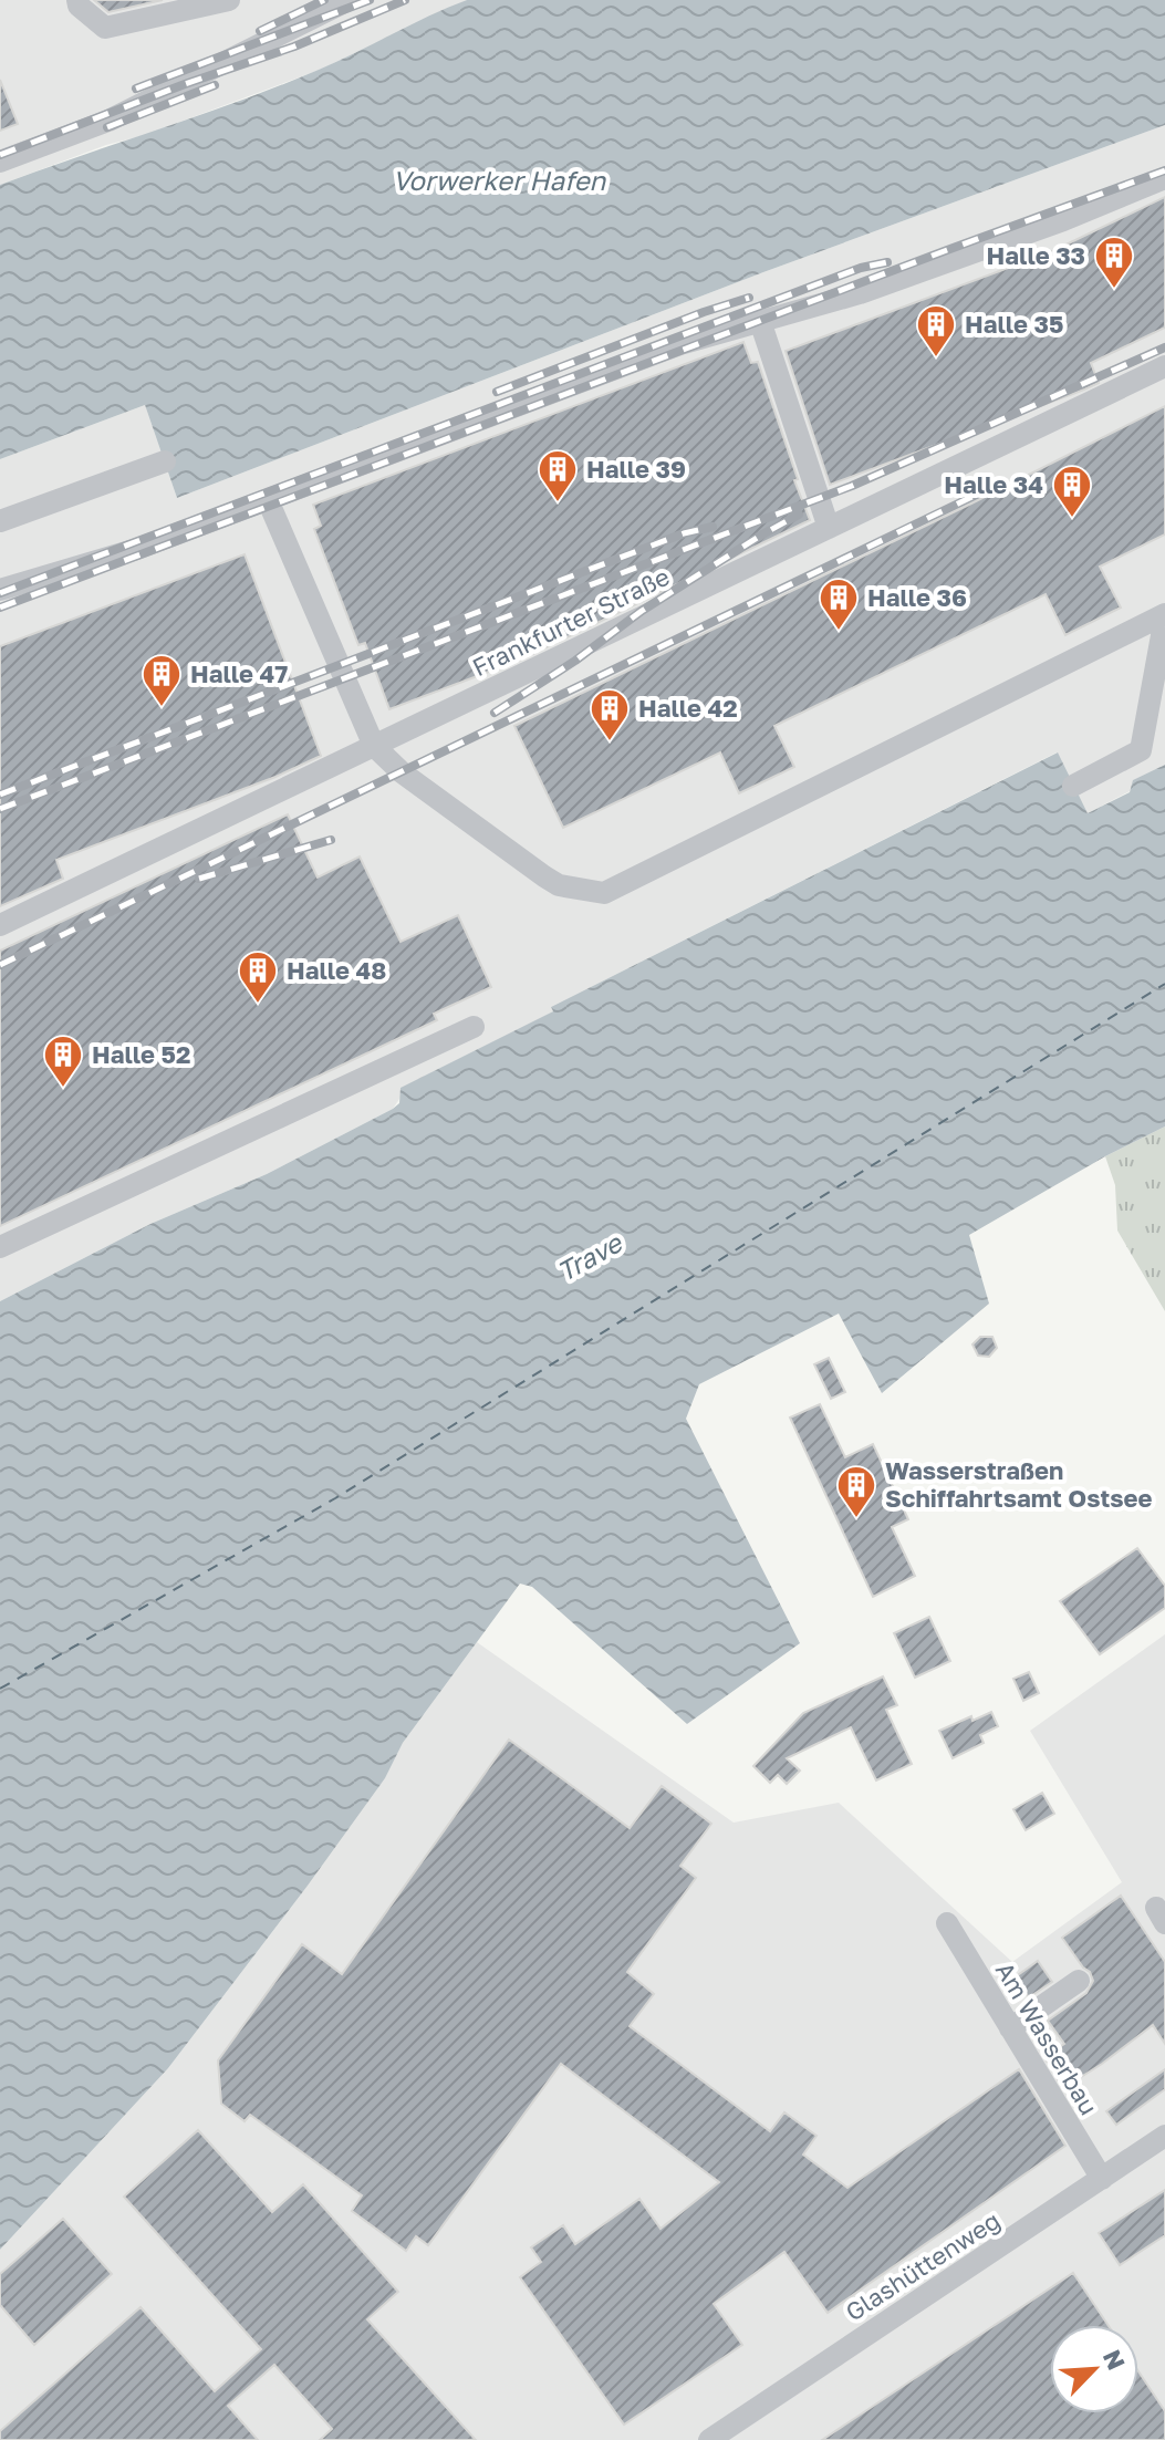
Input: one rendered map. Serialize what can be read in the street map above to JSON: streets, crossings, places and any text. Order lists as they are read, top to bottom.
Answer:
{
  "streets": {
    "street": ["Frankfurter Straße", "Am Wasserbau", "Glashüttenweg"]
  },
  "crossings": [
    ["Am Wasserbau", "Glashüttenweg"]
  ],
  "water": ["Vorwerker Hafen", "Trave"],
  "places": {
    "building": [
      "Halle 33",
      "Halle 35",
      "Halle 39",
      "Halle 34",
      "Halle 36",
      "Halle 47",
      "Halle 42",
      "Halle 48",
      "Halle 52",
      "Wasserstraßen Schiffahrtsamt Ostsee"
    ]
  },
  "north": "top right"
}
